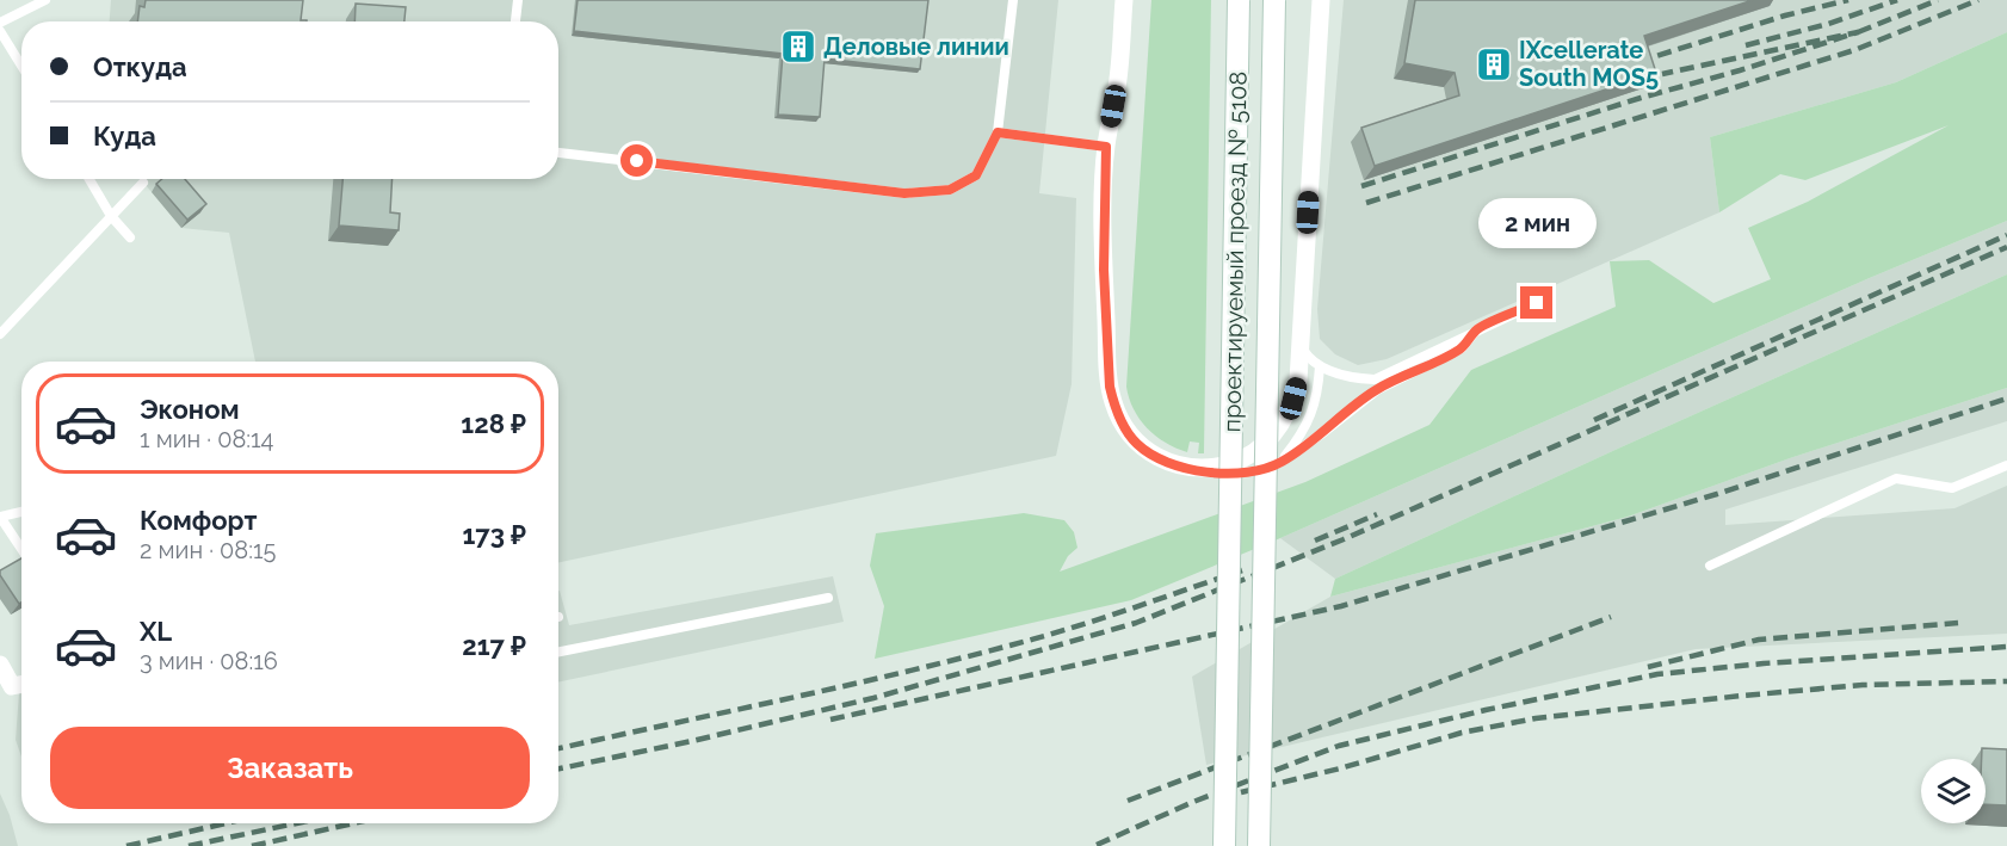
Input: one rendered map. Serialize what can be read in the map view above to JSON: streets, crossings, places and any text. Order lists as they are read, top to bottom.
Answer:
{
  "streets": {
    "main road": ["проектируемый проезд № 5108"]
  },
  "places": {
    "building": ["Деловые линии", "IXcellerate South MOS5"]
  },
  "page": {
    "banner": ["Откуда", "Куда"],
    "bubble": "2 мин",
    "list": [
      {
        "name": "Эконом",
        "note": "1 мин · 08:14",
        "value": "128 ₽"
      },
      {
        "name": "Комфорт",
        "note": "2 мин · 08:15",
        "value": "173 ₽"
      },
      {
        "name": "XL",
        "note": "3 мин · 08:16",
        "value": "217 ₽"
      }
    ],
    "buttons": "Заказать"
  }
}
